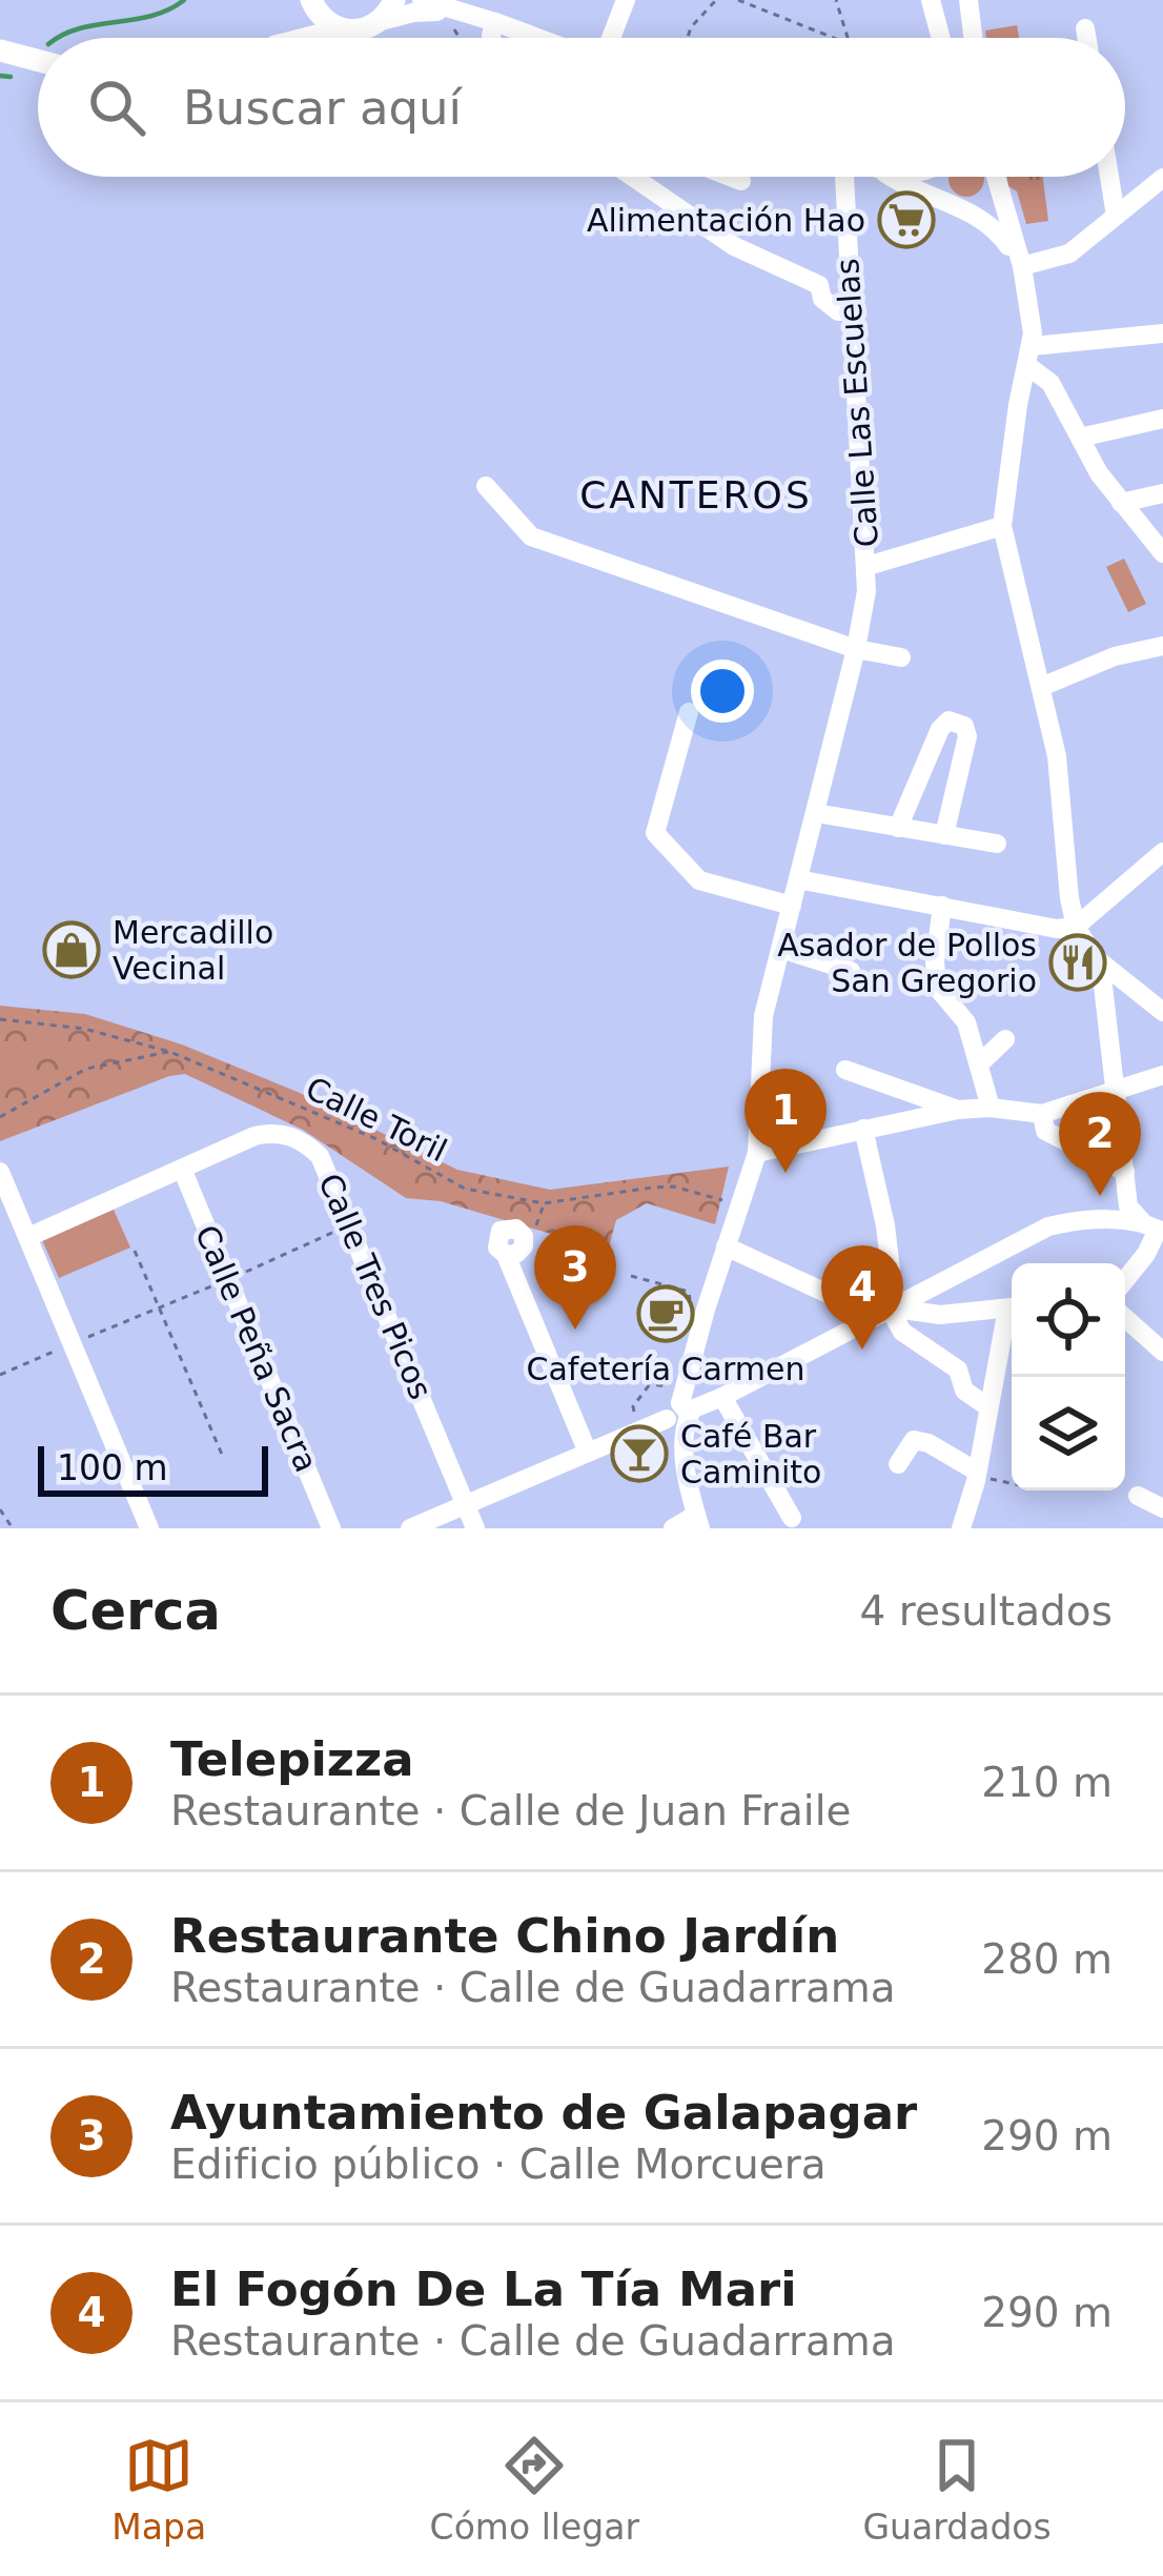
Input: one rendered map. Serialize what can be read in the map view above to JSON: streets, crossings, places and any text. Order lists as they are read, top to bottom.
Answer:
{
  "streets": {
    "street": ["Calle Las Escuelas", "Calle Tres Picos", "Calle Peña Sacra"],
    "path": ["Calle Toril"]
  },
  "crossings": [
    ["Calle Las Escuelas", "Calle Toril"],
    ["Calle Tres Picos", "Calle Peña Sacra"]
  ],
  "districts": ["CANTEROS"],
  "places": {
    "supermarket": ["Alimentación Hao"],
    "shop": ["Mercadillo Vecinal"],
    "restaurant": ["Asador de Pollos San Gregorio"],
    "cafe": ["Cafetería Carmen"],
    "bar": ["Café Bar Caminito"]
  },
  "scale_bar": "100 m",
  "page": {
    "search": "Buscar aquí",
    "pins": [
      "1",
      "2",
      "3",
      "4"
    ],
    "scale": "100 m",
    "heading": ["Cerca", "4 resultados"],
    "list": [
      {
        "mark": "1",
        "name": "Telepizza",
        "note": "Restaurante · Calle de Juan Fraile",
        "value": "210 m"
      },
      {
        "mark": "2",
        "name": "Restaurante Chino Jardín",
        "note": "Restaurante · Calle de Guadarrama",
        "value": "280 m"
      },
      {
        "mark": "3",
        "name": "Ayuntamiento de Galapagar",
        "note": "Edificio público · Calle Morcuera",
        "value": "290 m"
      },
      {
        "mark": "4",
        "name": "El Fogón De La Tía Mari",
        "note": "Restaurante · Calle de Guadarrama",
        "value": "290 m"
      }
    ],
    "nav": ["Mapa", "Cómo llegar", "Guardados"]
  }
}
